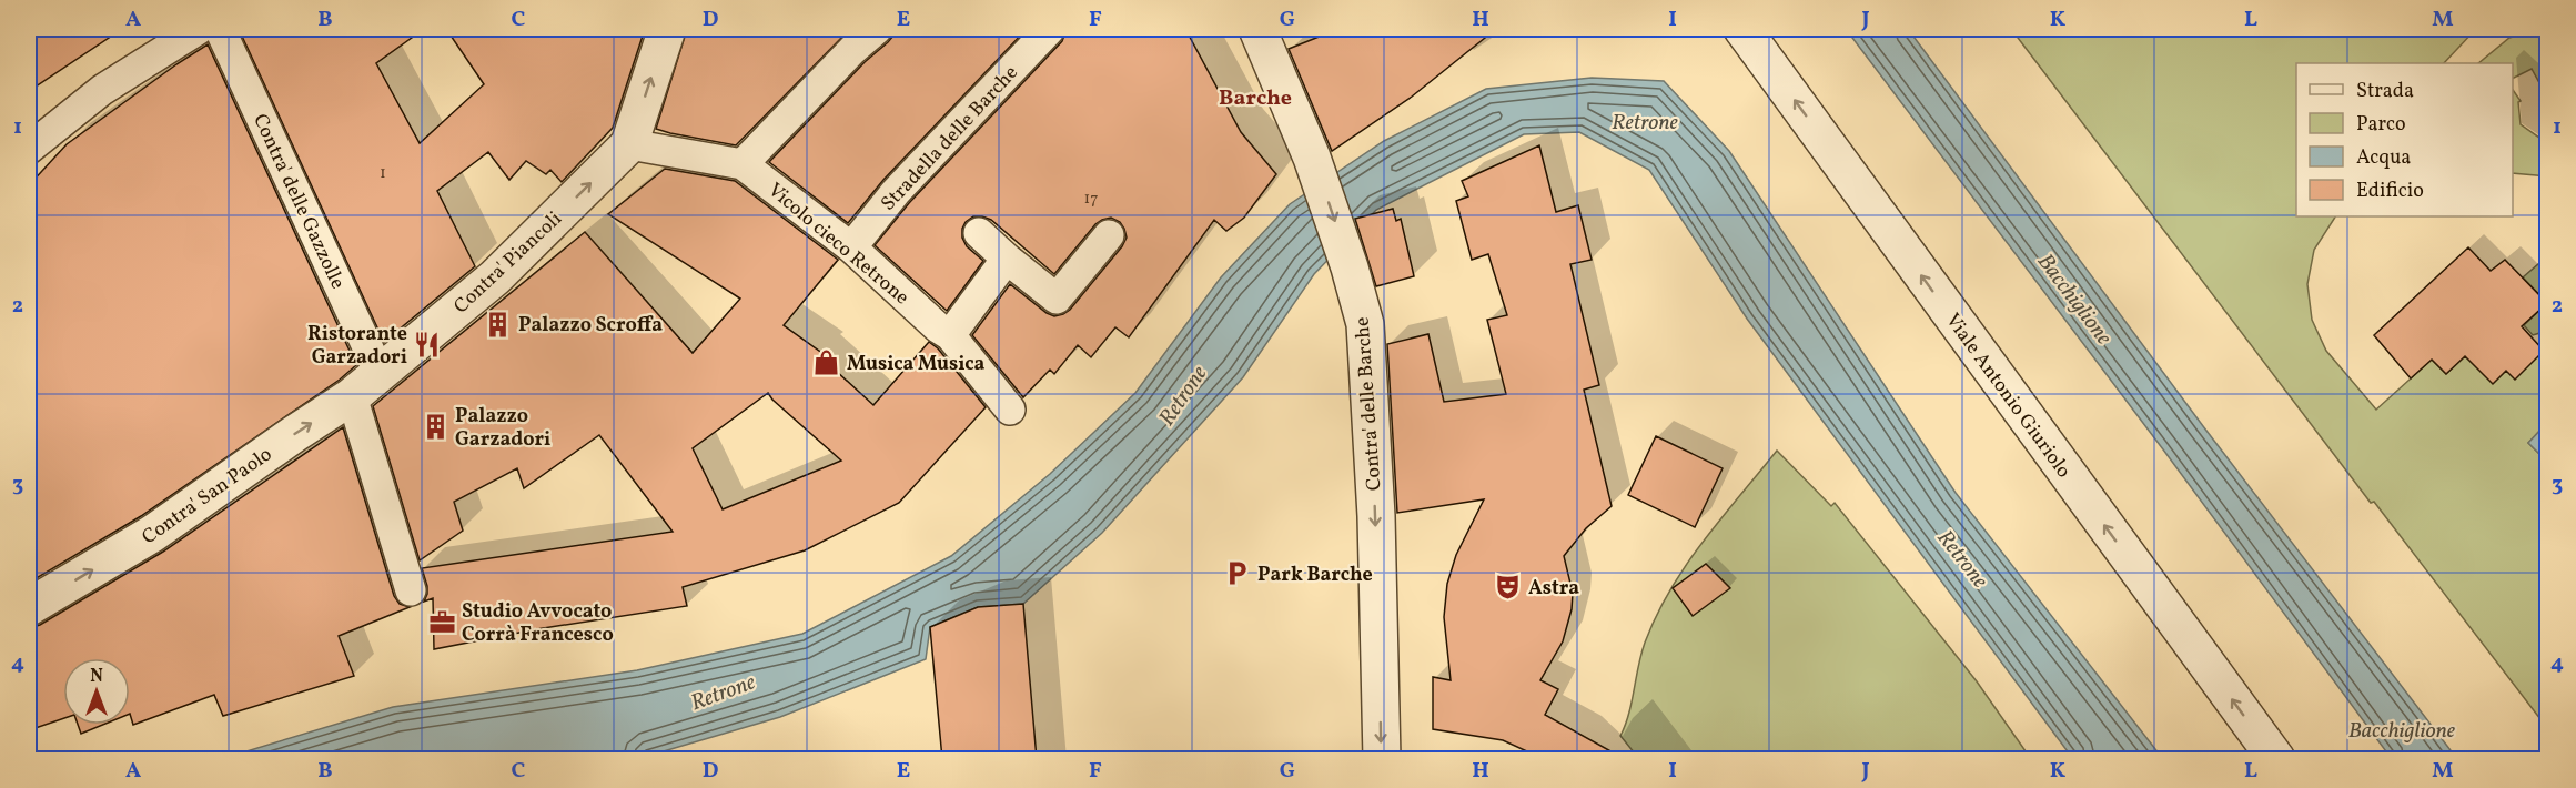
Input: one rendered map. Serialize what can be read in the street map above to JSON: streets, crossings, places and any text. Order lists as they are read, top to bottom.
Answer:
{
  "streets": {
    "street": [
      "Stradella delle Barche",
      "Contra' delle Gazzolle",
      "Vicolo cieco Retrone",
      "Contra' Piancoli",
      "Viale Antonio Giuriolo",
      "Contra' delle Barche",
      "Contra' San Paolo"
    ]
  },
  "crossings": [
    ["Stradella delle Barche", "Vicolo cieco Retrone"],
    ["Contra' delle Gazzolle", "Contra' Piancoli"],
    ["Contra' delle Gazzolle", "Contra' San Paolo"],
    ["Vicolo cieco Retrone", "Contra' Piancoli"],
    ["Contra' Piancoli", "Contra' San Paolo"]
  ],
  "one_way": [
    "Contra' Piancoli",
    "Viale Antonio Giuriolo",
    "Contra' delle Barche",
    "Contra' San Paolo"
  ],
  "districts": ["Barche"],
  "water": ["Retrone", "Bacchiglione"],
  "places": {
    "building": ["Palazzo Scroffa", "Palazzo Garzadori"],
    "restaurant": ["Ristorante Garzadori"],
    "shop": ["Musica Musica"],
    "parking": ["Park Barche"],
    "theatre": ["Astra"],
    "office": ["Studio Avvocato Corrà Francesco"]
  },
  "house_numbers": ["1", "17"],
  "legend": [
    "Strada",
    "Parco",
    "Acqua",
    "Edificio"
  ],
  "north": "top",
  "grid": {
    "columns": [
      "A",
      "B",
      "C",
      "D",
      "E",
      "F",
      "G",
      "H",
      "I",
      "J",
      "K",
      "L",
      "M"
    ],
    "rows": [
      "1",
      "2",
      "3",
      "4"
    ]
  }
}
